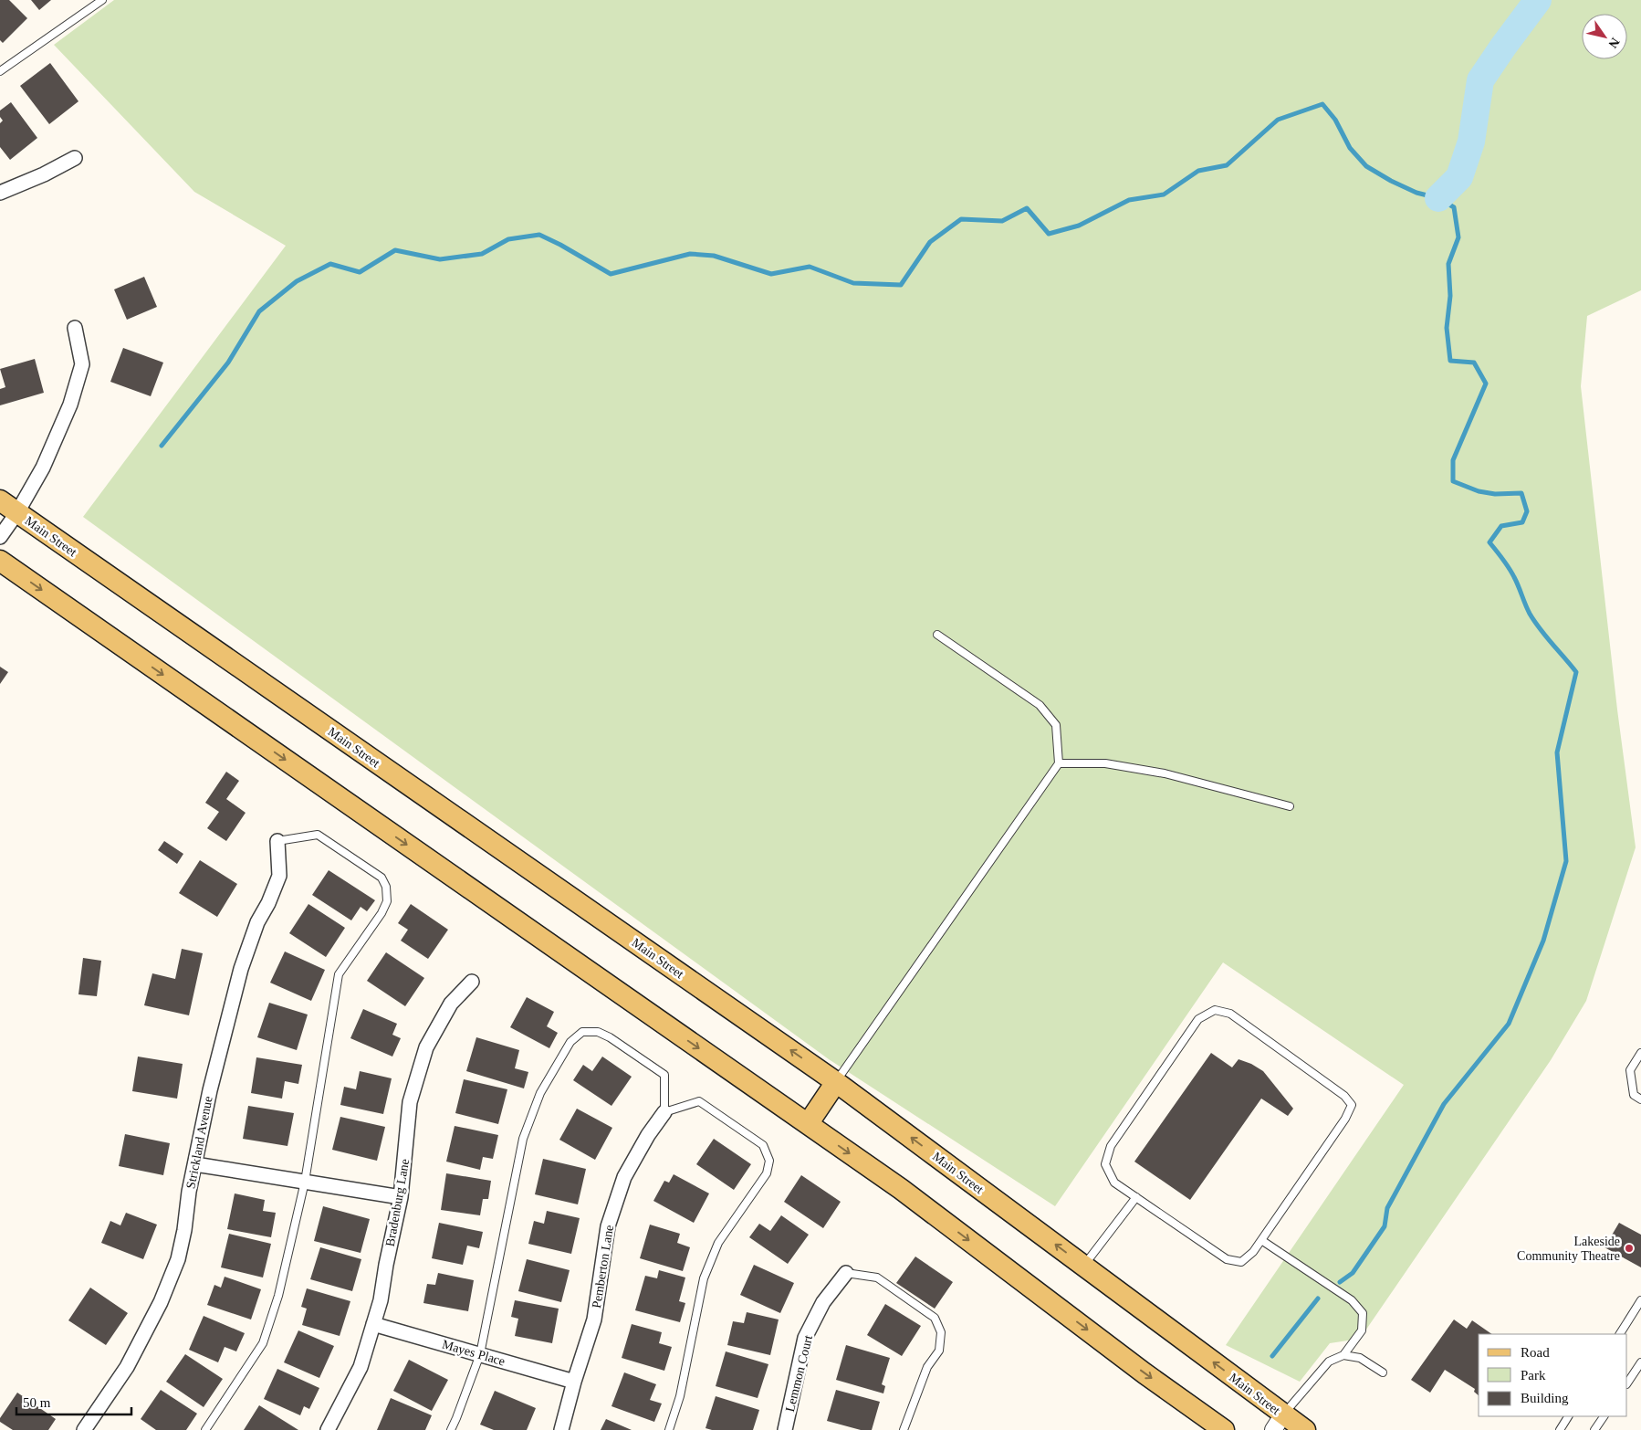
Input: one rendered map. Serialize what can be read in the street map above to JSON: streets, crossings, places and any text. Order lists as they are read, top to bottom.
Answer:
{
  "streets": {
    "main road": ["Main Street"],
    "street": [
      "Strickland Avenue",
      "Bradenburg Lane",
      "Pemberton Lane",
      "Mayes Place",
      "Lemmon Court"
    ]
  },
  "crossings": [
    ["Bradenburg Lane", "Mayes Place"],
    ["Pemberton Lane", "Mayes Place"]
  ],
  "places": ["Lakeside Community Theatre"],
  "legend": ["Road", "Park", "Building"],
  "scale_bar": "50 m",
  "north": "bottom right"
}
